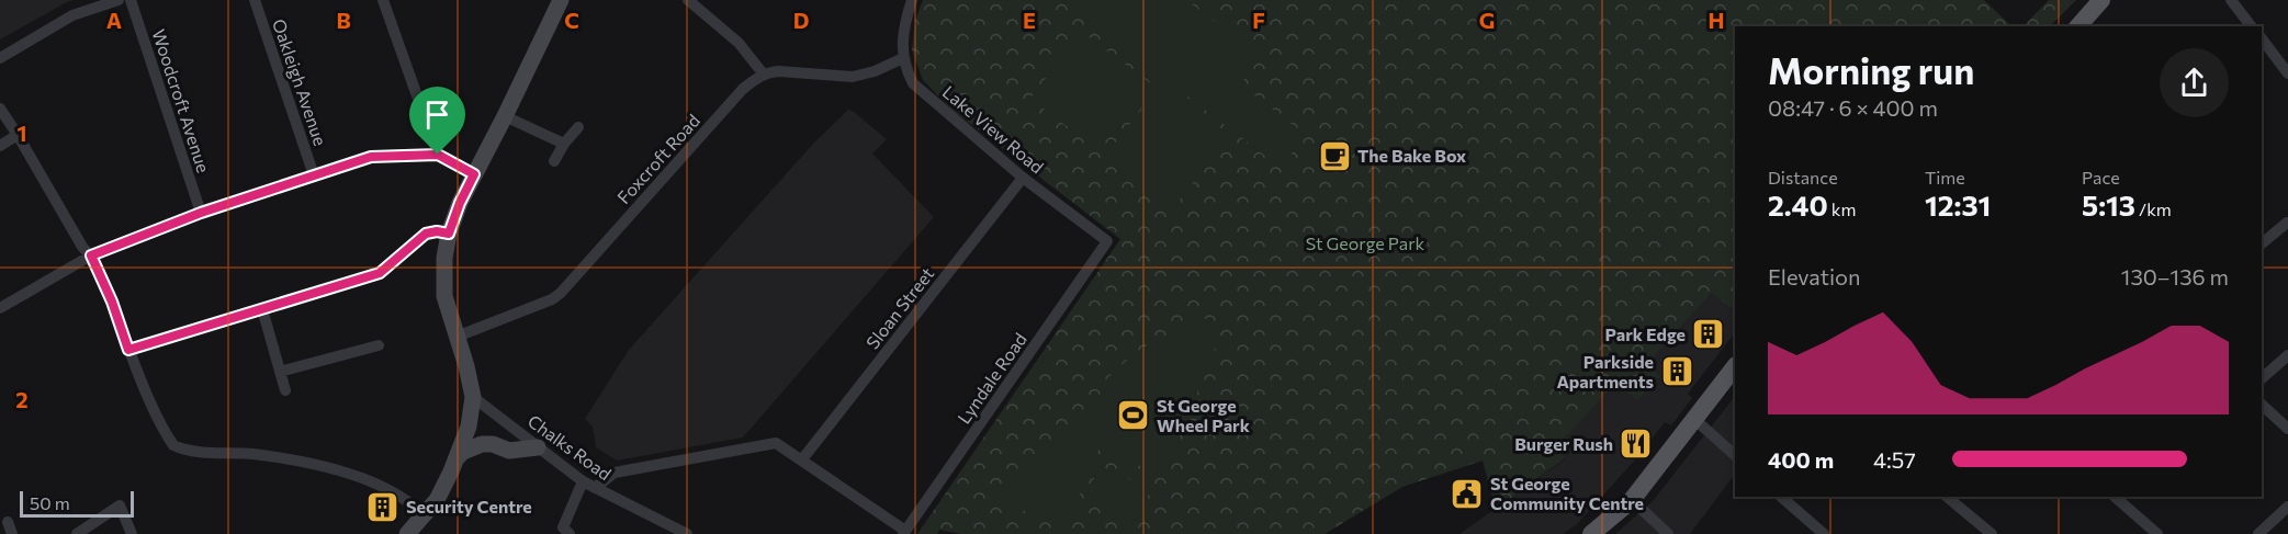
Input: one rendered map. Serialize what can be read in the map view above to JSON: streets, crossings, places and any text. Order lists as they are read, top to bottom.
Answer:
{
  "streets": {
    "street": [
      "Oakleigh Avenue",
      "Woodcroft Avenue",
      "Lake View Road",
      "Foxcroft Road",
      "Sloan Street",
      "Lyndale Road",
      "Chalks Road"
    ]
  },
  "crossings": [
    ["Lake View Road", "Sloan Street"],
    ["Lake View Road", "Lyndale Road"]
  ],
  "parks": ["St George Park"],
  "places": {
    "cafe": ["The Bake Box"],
    "building": ["Park Edge", "Parkside Apartments", "Security Centre"],
    "sports": ["St George Wheel Park"],
    "restaurant": ["Burger Rush"],
    "public building": ["St George Community Centre"]
  },
  "scale_bar": "50 m",
  "page": {
    "heading": ["Morning run", "08:47 · 6 × 400 m"],
    "stats": [
      ["Distance", "2.40 km"],
      ["Time", "12:31"],
      ["Pace", "5:13 /km"]
    ],
    "chart": ["Elevation", "130–136 m"],
    "list": [
      {
        "name": "400 m",
        "note": "4:57"
      }
    ],
    "scale": "50 m"
  },
  "grid": {
    "columns": [
      "A",
      "B",
      "C",
      "D",
      "E",
      "F",
      "G",
      "H"
    ],
    "rows": ["1", "2"]
  }
}
